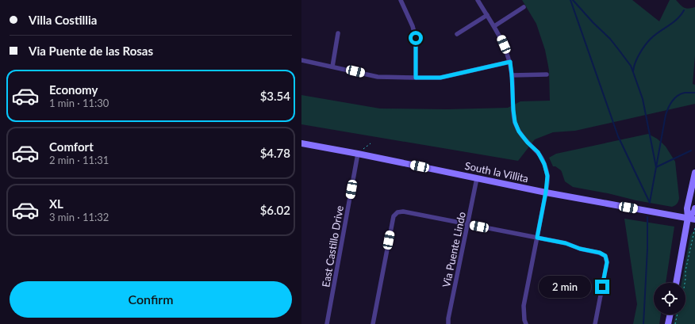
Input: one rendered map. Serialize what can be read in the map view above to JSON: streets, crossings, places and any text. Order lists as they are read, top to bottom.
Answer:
{
  "streets": {
    "street": ["South la Villita", "East Castillo Drive", "Via Puente Lindo"]
  },
  "crossings": [
    ["South la Villita", "East Castillo Drive"],
    ["South la Villita", "Via Puente Lindo"]
  ],
  "page": {
    "banner": ["Villa Costillia", "Via Puente de las Rosas"],
    "list": [
      {
        "name": "Economy",
        "note": "1 min · 11:30",
        "value": "$3.54"
      },
      {
        "name": "Comfort",
        "note": "2 min · 11:31",
        "value": "$4.78"
      },
      {
        "name": "XL",
        "note": "3 min · 11:32",
        "value": "$6.02"
      }
    ],
    "buttons": "Confirm",
    "bubble": "2 min"
  }
}
